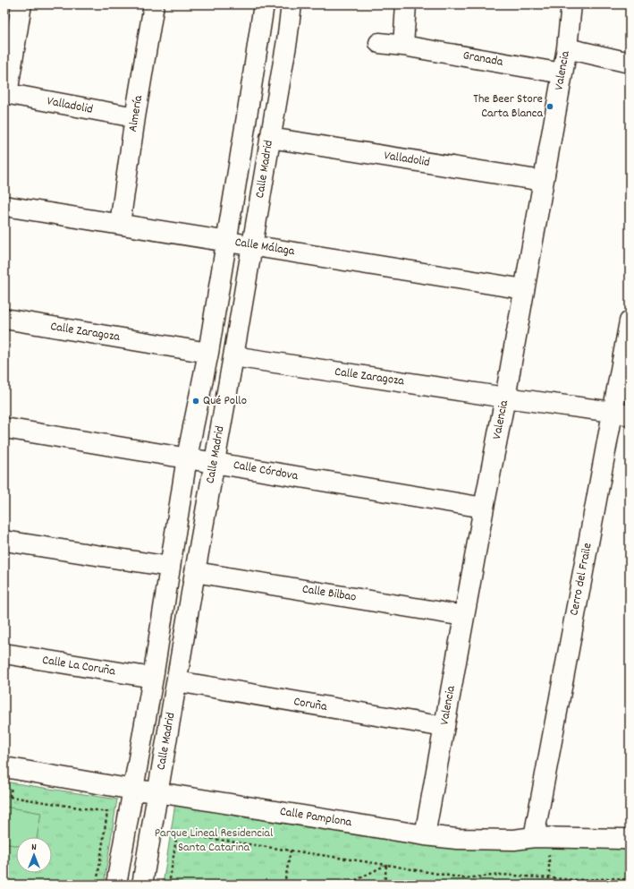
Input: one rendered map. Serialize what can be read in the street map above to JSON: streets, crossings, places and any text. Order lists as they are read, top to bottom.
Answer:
{
  "streets": {
    "street": [
      "Granada",
      "Valencia",
      "Valladolid",
      "Almería",
      "Calle Madrid",
      "Calle Málaga",
      "Calle Zaragoza",
      "Calle Córdova",
      "Cerro del Fraile",
      "Calle Bilbao",
      "Calle La Coruña",
      "Coruña",
      "Calle Pamplona"
    ]
  },
  "crossings": [
    ["Granada", "Valencia"],
    ["Valencia", "Valladolid"],
    ["Valencia", "Calle Málaga"],
    ["Valencia", "Calle Zaragoza"],
    ["Valencia", "Calle Córdova"],
    ["Valencia", "Calle Bilbao"],
    ["Valencia", "Coruña"],
    ["Valencia", "Calle Pamplona"],
    ["Valladolid", "Almería"],
    ["Valladolid", "Calle Madrid"],
    ["Almería", "Calle Málaga"],
    ["Calle Madrid", "Calle Málaga"],
    ["Calle Madrid", "Calle Zaragoza"],
    ["Calle Madrid", "Calle Córdova"],
    ["Calle Madrid", "Calle Bilbao"],
    ["Calle Madrid", "Calle La Coruña"],
    ["Calle Madrid", "Coruña"],
    ["Calle Madrid", "Calle Pamplona"],
    ["Calle Zaragoza", "Cerro del Fraile"],
    ["Cerro del Fraile", "Calle Pamplona"]
  ],
  "parks": ["Parque Lineal Residencial Santa Catarina"],
  "places": ["The Beer Store Carta Blanca", "Qué Pollo"],
  "north": "top"
}
